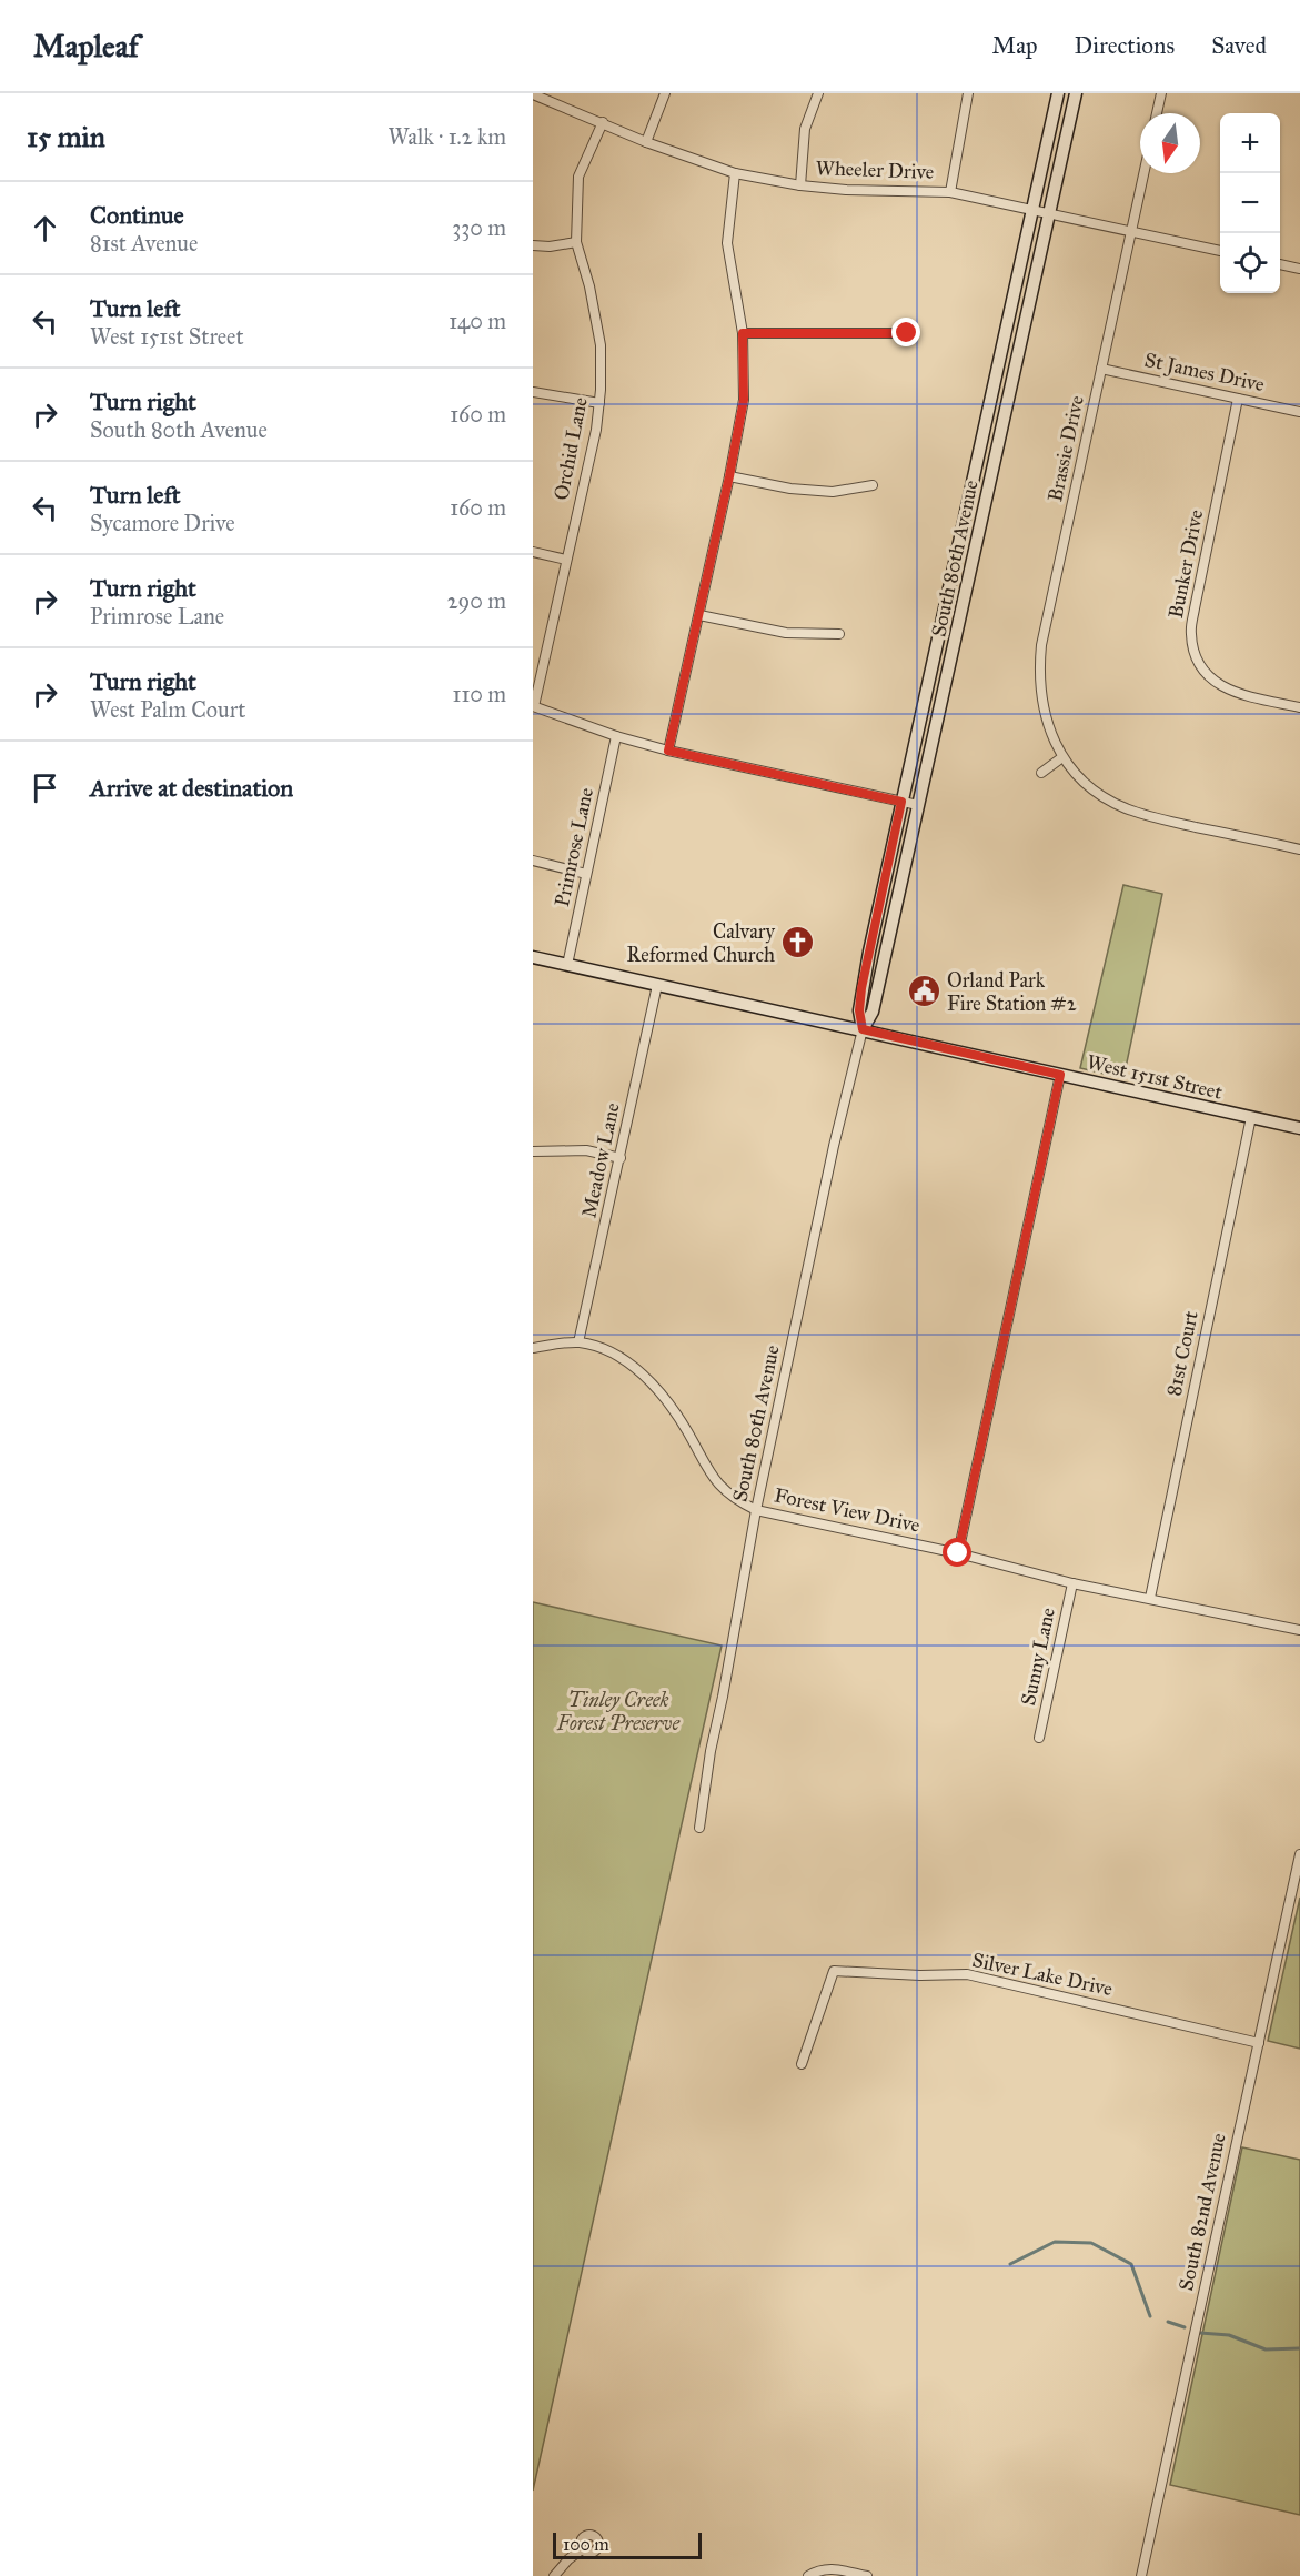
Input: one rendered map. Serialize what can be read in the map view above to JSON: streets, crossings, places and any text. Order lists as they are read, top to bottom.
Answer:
{
  "streets": {
    "street": [
      "Wheeler Drive",
      "St James Drive",
      "Orchid Lane",
      "Brassie Drive",
      "South 80th Avenue",
      "Bunker Drive",
      "Primrose Lane",
      "West 151st Street",
      "Meadow Lane",
      "81st Court",
      "Forest View Drive",
      "Sunny Lane",
      "Silver Lake Drive",
      "South 82nd Avenue"
    ]
  },
  "crossings": [
    ["Wheeler Drive", "Orchid Lane"],
    ["Wheeler Drive", "Brassie Drive"],
    ["Wheeler Drive", "South 80th Avenue"],
    ["St James Drive", "Brassie Drive"],
    ["St James Drive", "Bunker Drive"],
    ["South 80th Avenue", "West 151st Street"],
    ["South 80th Avenue", "Forest View Drive"],
    ["Primrose Lane", "West 151st Street"],
    ["West 151st Street", "Meadow Lane"],
    ["West 151st Street", "81st Court"],
    ["Meadow Lane", "Forest View Drive"],
    ["81st Court", "Forest View Drive"],
    ["Forest View Drive", "Sunny Lane"],
    ["Silver Lake Drive", "South 82nd Avenue"]
  ],
  "parks": ["Tinley Creek Forest Preserve"],
  "places": {
    "church": ["Calvary Reformed Church"],
    "public building": ["Orland Park Fire Station #2"]
  },
  "scale_bar": "100 m",
  "north": "bottom",
  "page": {
    "header": "Mapleaf",
    "nav": ["Map", "Directions", "Saved"],
    "heading": ["15 min", "Walk · 1.2 km"],
    "map_buttons": ["+", "−"],
    "list": [
      ["Continue", "81st Avenue", "330 m"],
      ["Turn left", "West 151st Street", "140 m"],
      ["Turn right", "South 80th Avenue", "160 m"],
      ["Turn left", "Sycamore Drive", "160 m"],
      ["Turn right", "Primrose Lane", "290 m"],
      ["Turn right", "West Palm Court", "110 m"],
      "Arrive at destination"
    ],
    "scale": "100 m"
  }
}
